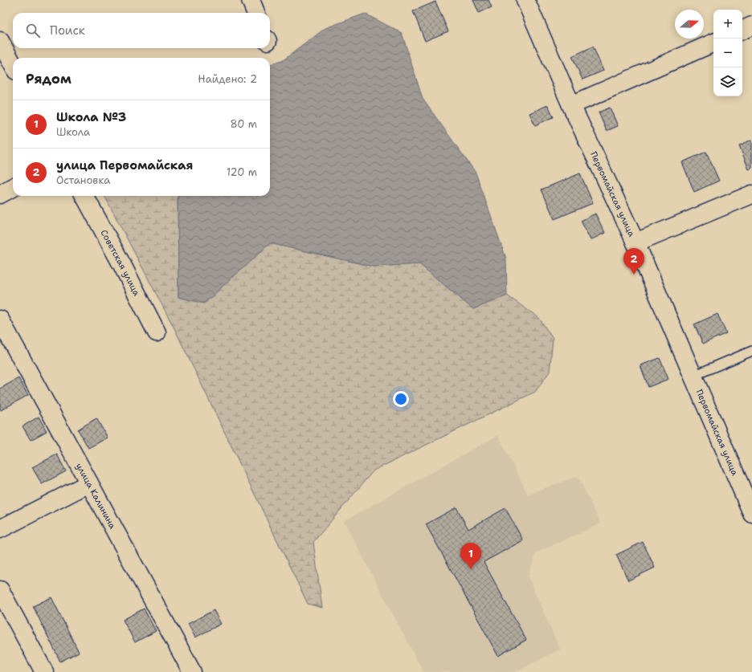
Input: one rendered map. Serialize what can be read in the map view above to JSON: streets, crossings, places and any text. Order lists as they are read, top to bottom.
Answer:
{
  "streets": {
    "street": ["Первомайская улица", "Советская улица", "улица Калинина"]
  },
  "north": "right",
  "page": {
    "map_buttons": ["+", "−"],
    "search": "Поиск",
    "heading": ["Рядом", "Найдено: 2"],
    "list": [
      {
        "mark": "1",
        "name": "Школа №3",
        "note": "Школа",
        "value": "80 m"
      },
      {
        "mark": "2",
        "name": "улица Первомайская",
        "note": "Остановка",
        "value": "120 m"
      }
    ],
    "pins": ["2", "1"]
  }
}
